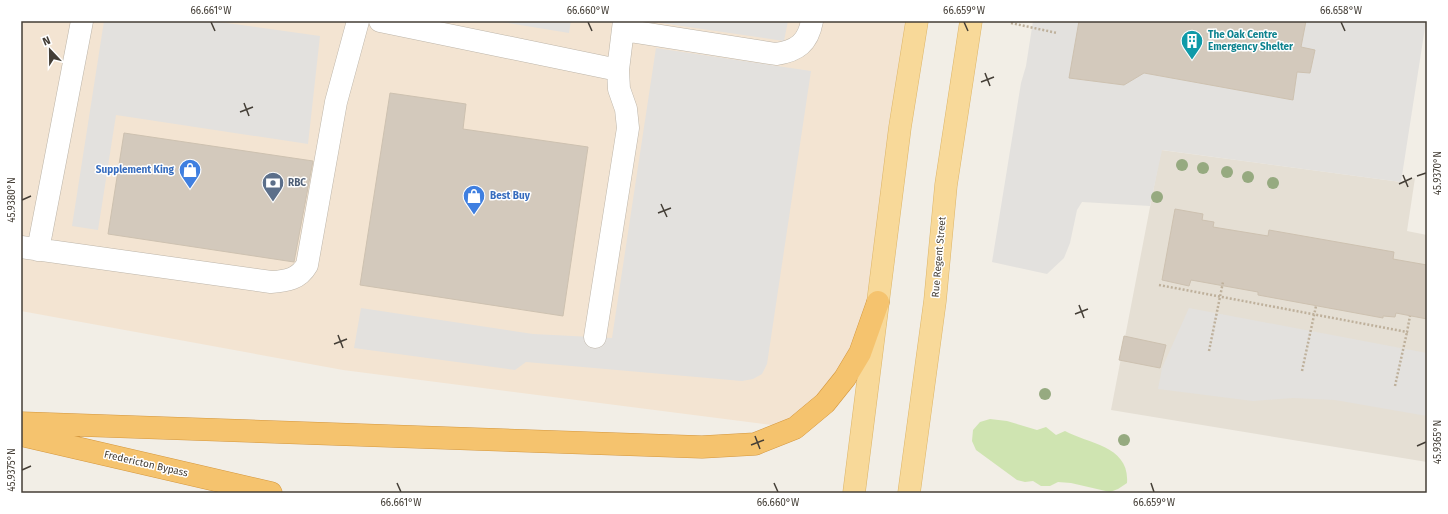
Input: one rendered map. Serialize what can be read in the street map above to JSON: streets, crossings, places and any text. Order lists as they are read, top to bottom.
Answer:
{
  "streets": {
    "highway": ["Fredericton Bypass"],
    "main road": ["Rue Regent Street"]
  },
  "places": {
    "building": ["The Oak Centre Emergency Shelter"],
    "shop": ["Supplement King", "Best Buy"],
    "bank": ["RBC"]
  },
  "north": "top",
  "coordinates": [
    "66.661°W",
    "66.660°W",
    "66.659°W",
    "66.658°W",
    "45.9370°N",
    "45.9380°N",
    "45.9365°N",
    "45.9375°N"
  ]
}
